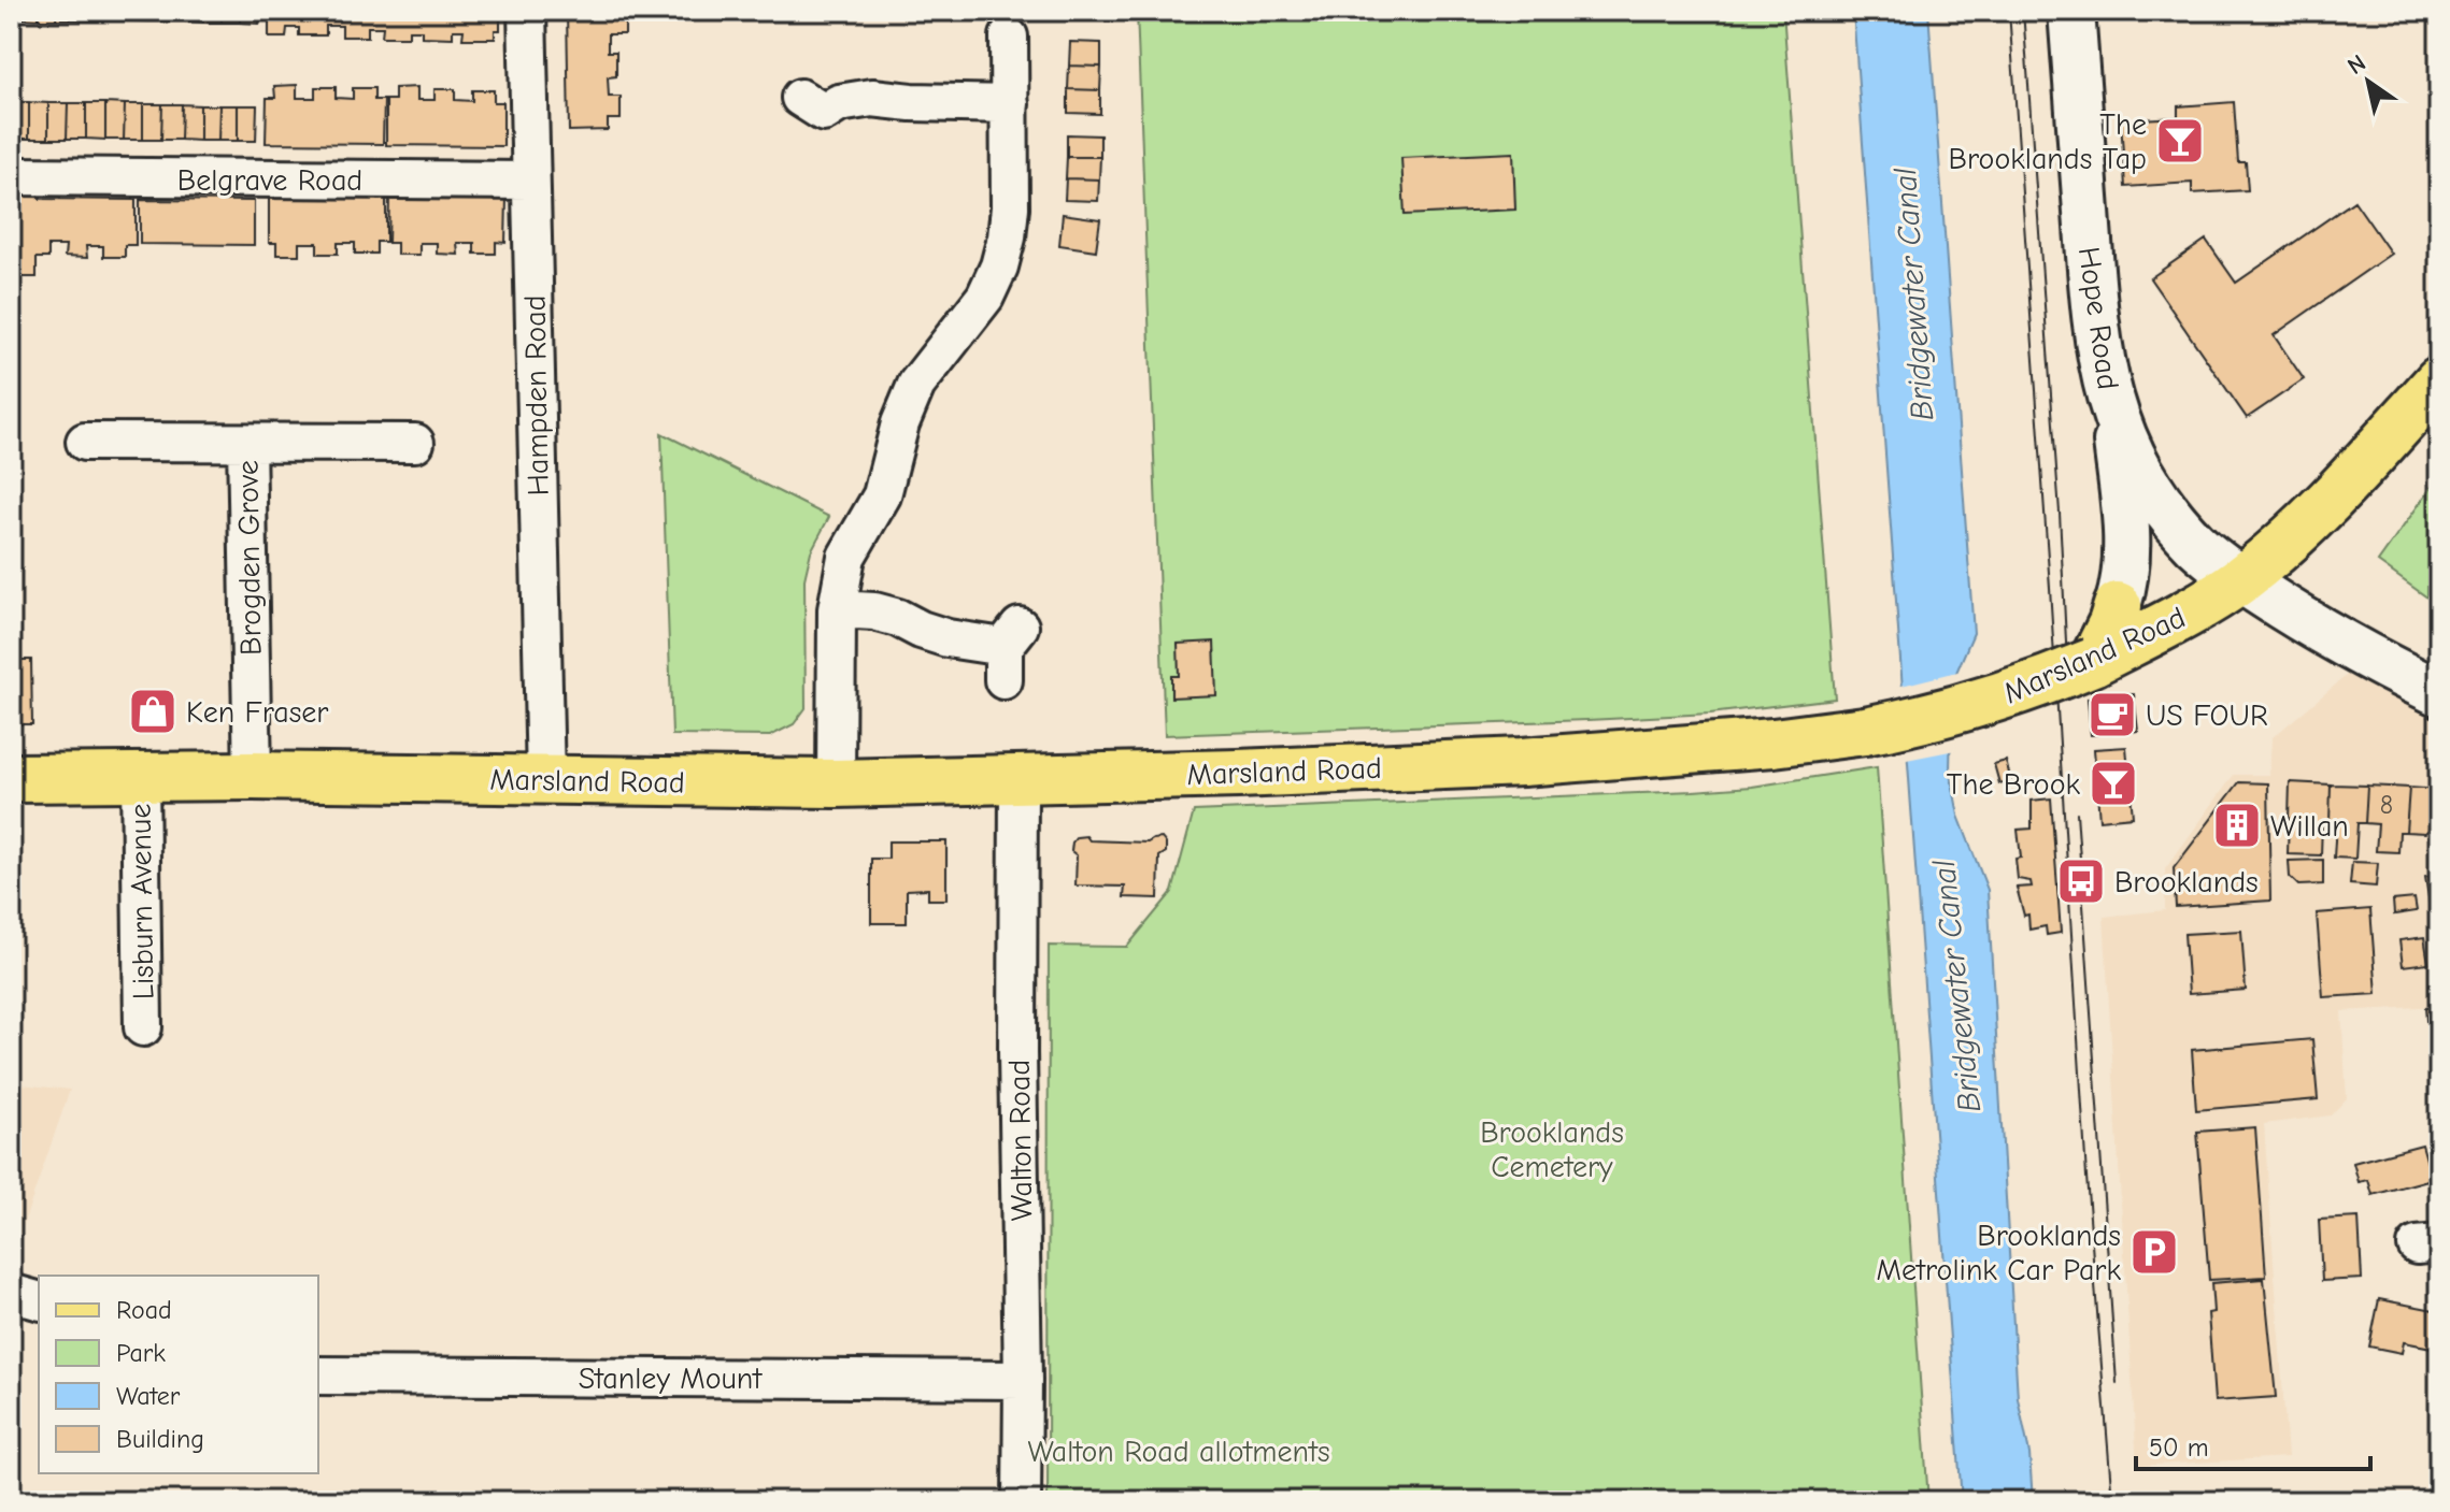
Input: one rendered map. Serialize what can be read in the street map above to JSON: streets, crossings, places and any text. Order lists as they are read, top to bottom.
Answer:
{
  "streets": {
    "main road": ["Marsland Road"],
    "street": [
      "Belgrave Road",
      "Hope Road",
      "Hampden Road",
      "Brogden Grove",
      "Lisburn Avenue",
      "Walton Road",
      "Stanley Mount"
    ]
  },
  "crossings": [
    ["Belgrave Road", "Hampden Road"],
    ["Hope Road", "Marsland Road"],
    ["Hampden Road", "Marsland Road"],
    ["Brogden Grove", "Marsland Road"],
    ["Marsland Road", "Lisburn Avenue"],
    ["Marsland Road", "Walton Road"],
    ["Walton Road", "Stanley Mount"]
  ],
  "water": ["Bridgewater Canal"],
  "parks": ["Brooklands Cemetery", "Walton Road allotments"],
  "places": {
    "bar": ["The Brooklands Tap", "The Brook"],
    "shop": ["Ken Fraser"],
    "cafe": ["US FOUR"],
    "building": ["Willan"],
    "bus stop": ["Brooklands"],
    "parking": ["Brooklands Metrolink Car Park"]
  },
  "house_numbers": ["8"],
  "legend": [
    "Road",
    "Park",
    "Water",
    "Building"
  ],
  "scale_bar": "50 m",
  "north": "top left"
}
